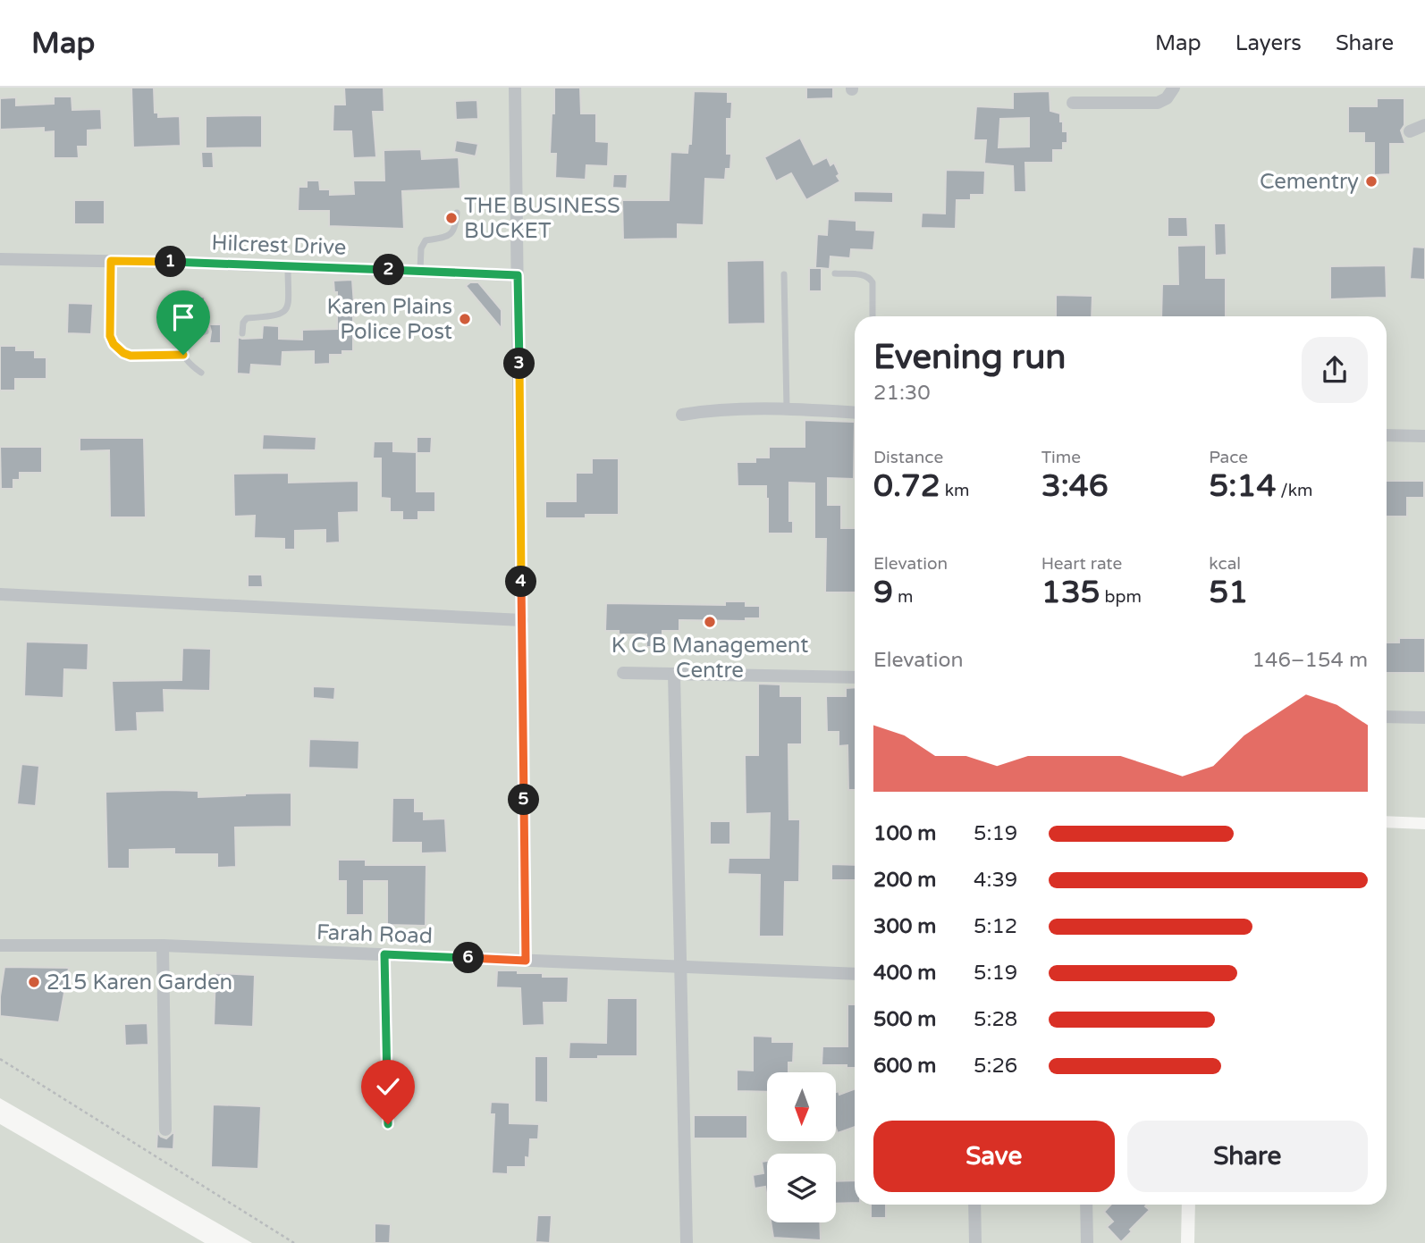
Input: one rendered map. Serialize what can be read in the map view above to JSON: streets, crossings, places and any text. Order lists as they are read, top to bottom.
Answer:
{
  "streets": {
    "street": ["Hilcrest Drive", "Farah Road"]
  },
  "places": [
    "Cementry",
    "THE BUSINESS BUCKET",
    "Karen Plains Police Post",
    "K C B Management Centre",
    "215 Karen Garden"
  ],
  "north": "bottom",
  "page": {
    "header": "Map",
    "nav": ["Map", "Layers", "Share"],
    "pins": [
      "1",
      "2",
      "3",
      "4",
      "5",
      "6"
    ],
    "heading": ["Evening run", "21:30"],
    "stats": [
      ["Distance", "0.72 km"],
      ["Time", "3:46"],
      ["Pace", "5:14 /km"],
      ["Elevation", "9 m"],
      ["Heart rate", "135 bpm"],
      ["kcal", "51"]
    ],
    "chart": ["Elevation", "146–154 m"],
    "list": [
      {
        "name": "100 m",
        "note": "5:19"
      },
      {
        "name": "200 m",
        "note": "4:39"
      },
      {
        "name": "300 m",
        "note": "5:12"
      },
      {
        "name": "400 m",
        "note": "5:19"
      },
      {
        "name": "500 m",
        "note": "5:28"
      },
      {
        "name": "600 m",
        "note": "5:26"
      }
    ],
    "buttons": ["Save", "Share"]
  }
}
